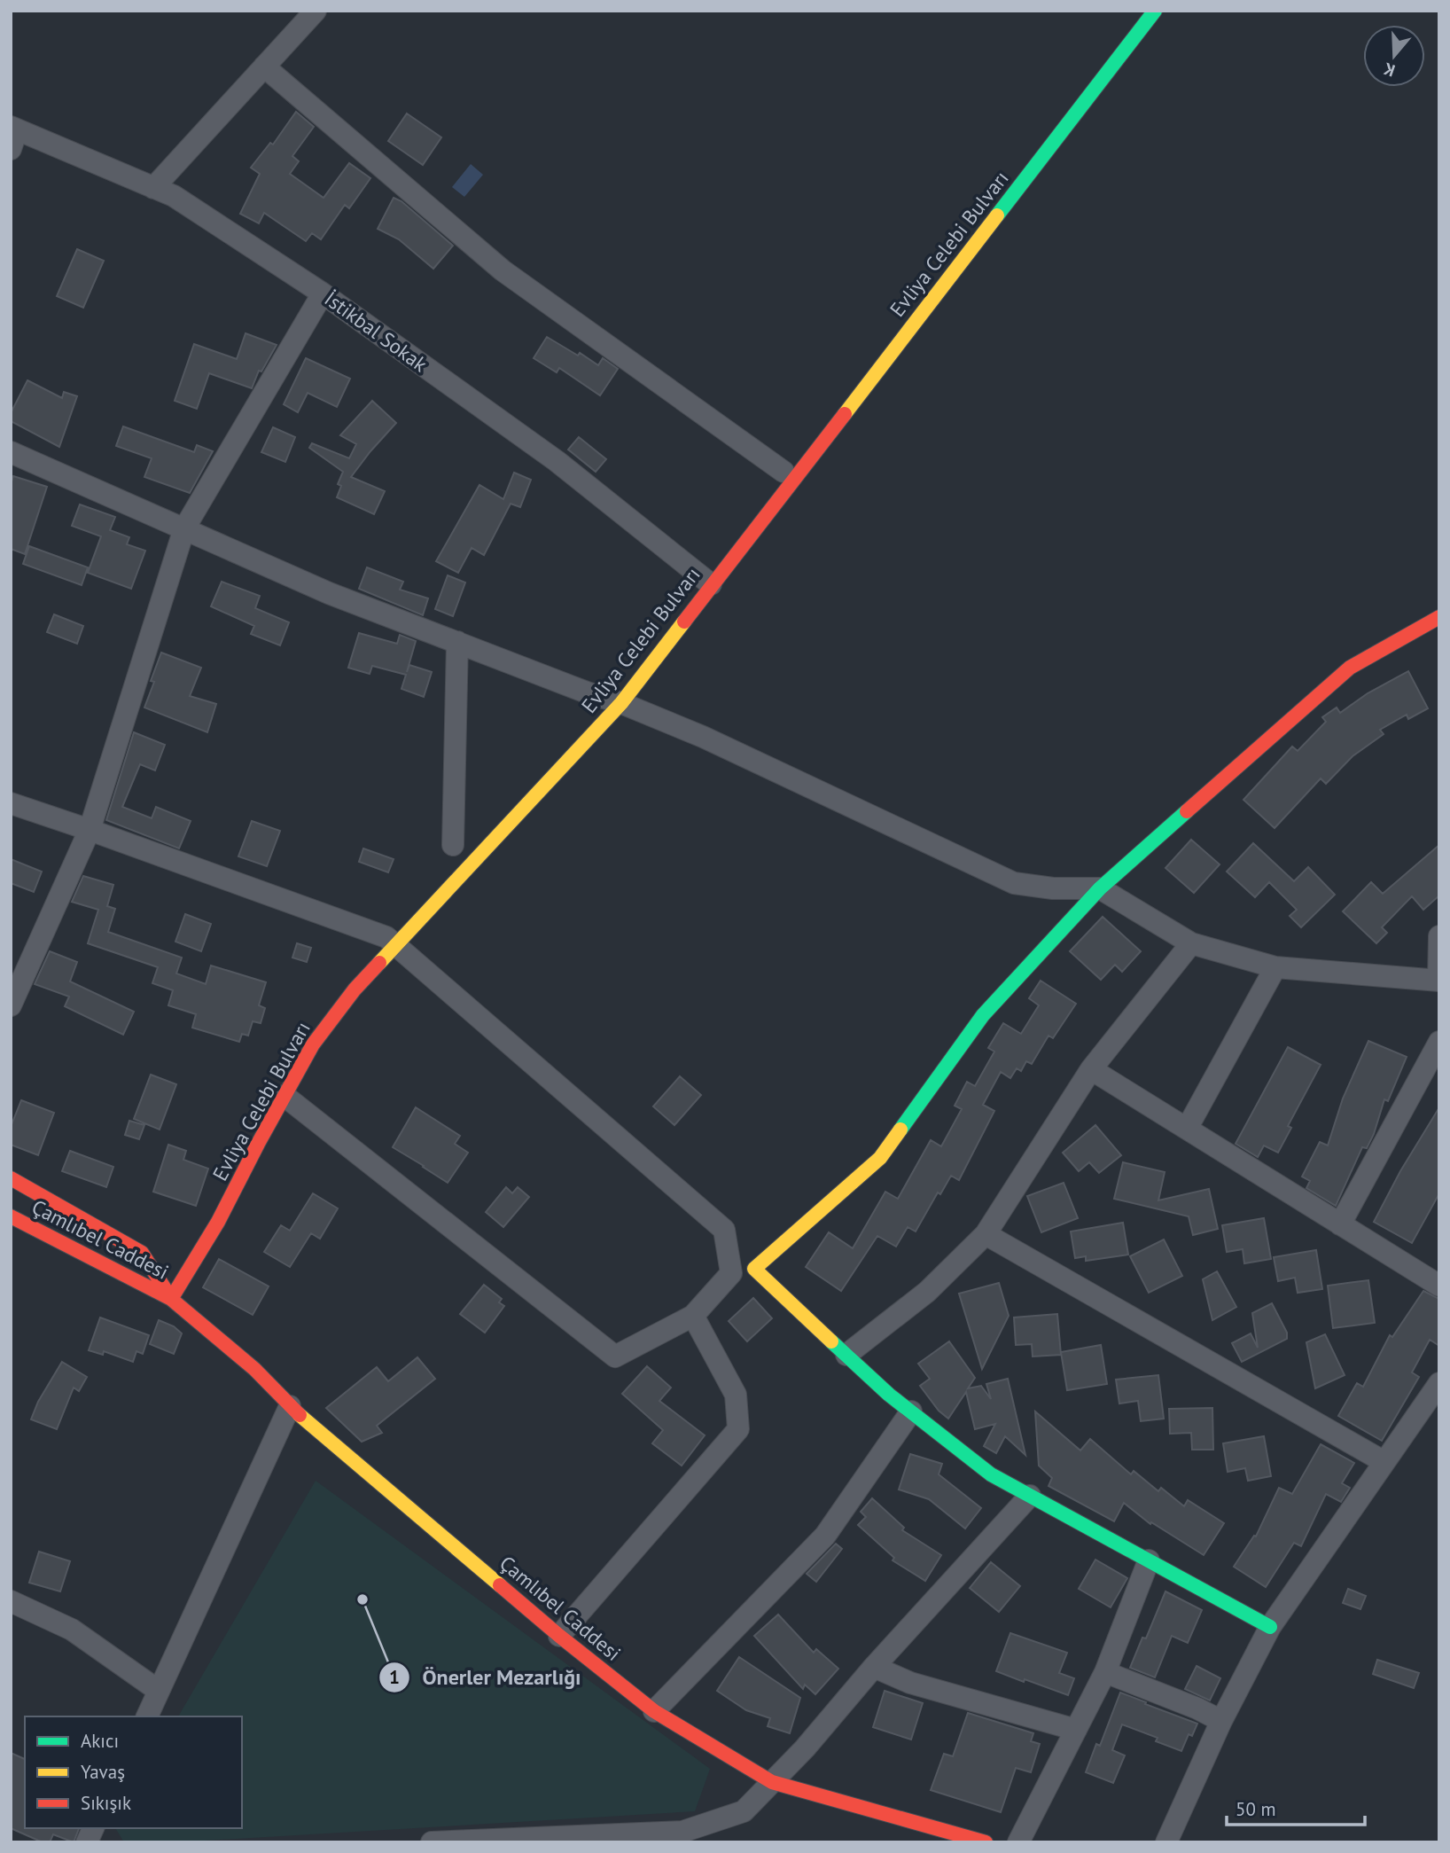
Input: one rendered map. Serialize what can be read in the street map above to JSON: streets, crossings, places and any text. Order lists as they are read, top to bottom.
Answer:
{
  "streets": {
    "main road": ["Evliya Celebi Bulvarı", "Çamlıbel Caddesi"],
    "street": ["İstikbal Sokak"]
  },
  "crossings": [
    ["Evliya Celebi Bulvarı", "İstikbal Sokak"],
    ["Evliya Celebi Bulvarı", "Çamlıbel Caddesi"]
  ],
  "places": ["Önerler Mezarlığı"],
  "legend": ["Akıcı", "Yavaş", "Sıkışık"],
  "scale_bar": "50 m",
  "north": "bottom"
}
